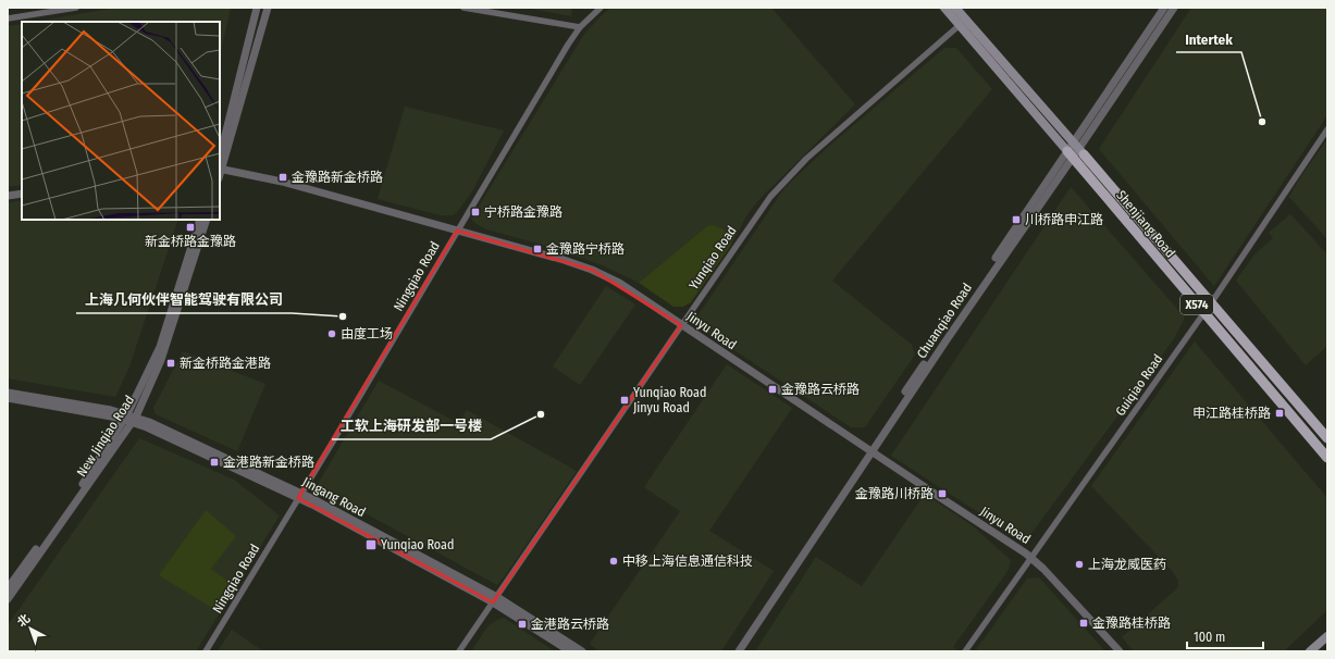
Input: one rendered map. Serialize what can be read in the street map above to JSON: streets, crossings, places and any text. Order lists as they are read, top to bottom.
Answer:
{
  "streets": {
    "main road": ["Shenjiang Road", "X574"],
    "street": [
      "Yunqiao Road",
      "Ningqiao Road",
      "Chuanqiao Road",
      "Jinyu Road",
      "Guiqiao Road",
      "New Jinqiao Road",
      "Jingang Road"
    ]
  },
  "crossings": [
    ["Shenjiang Road", "Yunqiao Road"],
    ["Shenjiang Road", "Chuanqiao Road"],
    ["Shenjiang Road", "Guiqiao Road"],
    ["Yunqiao Road", "Jinyu Road"],
    ["Yunqiao Road", "Jingang Road"],
    ["Ningqiao Road", "Jinyu Road"],
    ["Ningqiao Road", "Jingang Road"],
    ["Chuanqiao Road", "Jinyu Road"],
    ["Jinyu Road", "Guiqiao Road"],
    ["New Jinqiao Road", "Jingang Road"]
  ],
  "places": {
    "other": [
      "Intertek",
      "上海几何伙伴智能驾驶有限公司",
      "由度工场",
      "工软上海研发部一号楼",
      "中移上海信息通信科技",
      "上海龙威医药"
    ],
    "transit": [
      "金豫路新金桥路",
      "宁桥路金豫路",
      "川桥路申江路",
      "新金桥路金豫路",
      "金豫路宁桥路",
      "新金桥路金港路",
      "金豫路云桥路",
      "Yunqiao Road Jinyu Road",
      "申江路桂桥路",
      "金港路新金桥路",
      "金豫路川桥路",
      "Yunqiao Road",
      "金豫路桂桥路",
      "金港路云桥路"
    ]
  },
  "scale_bar": "100 m",
  "north": "top left"
}
